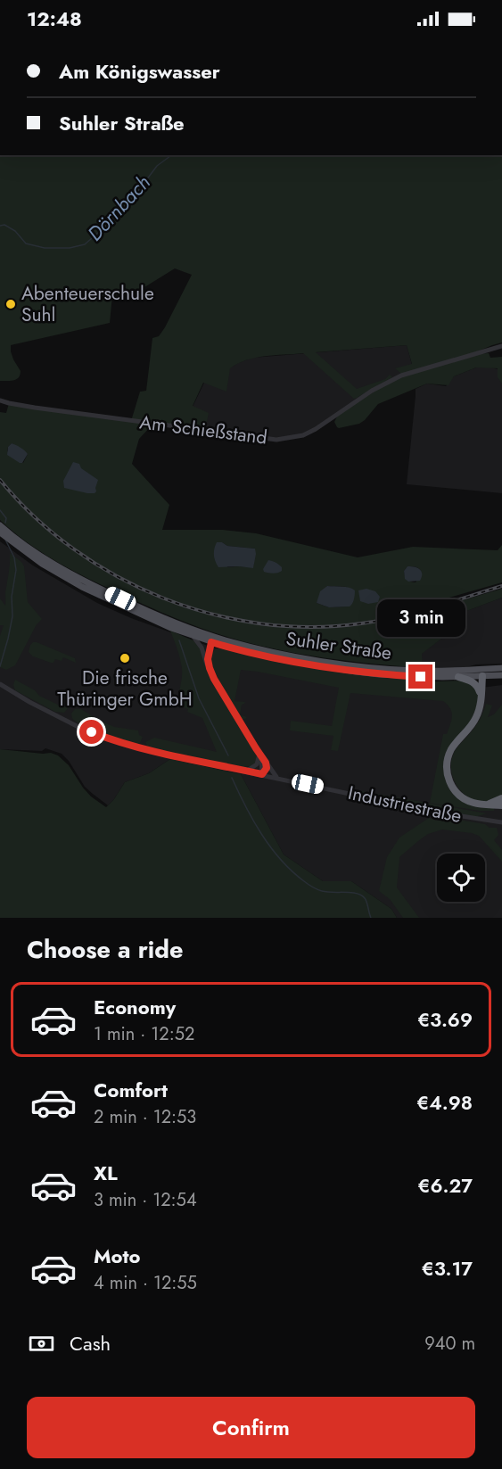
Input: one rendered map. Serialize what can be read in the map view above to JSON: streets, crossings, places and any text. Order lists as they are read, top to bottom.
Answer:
{
  "streets": {
    "main road": ["Suhler Straße"],
    "street": ["Am Schießstand", "Industriestraße"]
  },
  "water": ["Dörnbach"],
  "places": ["Abenteuerschule Suhl", "Die frische Thüringer GmbH"],
  "page": {
    "status": "12:48",
    "banner": ["Am Königswasser", "Suhler Straße"],
    "bubble": "3 min",
    "heading": "Choose a ride",
    "list": [
      {
        "name": "Economy",
        "note": "1 min · 12:52",
        "value": "€3.69"
      },
      {
        "name": "Comfort",
        "note": "2 min · 12:53",
        "value": "€4.98"
      },
      {
        "name": "XL",
        "note": "3 min · 12:54",
        "value": "€6.27"
      },
      {
        "name": "Moto",
        "note": "4 min · 12:55",
        "value": "€3.17"
      }
    ],
    "pay": ["Cash", "940 m"],
    "buttons": "Confirm"
  }
}
